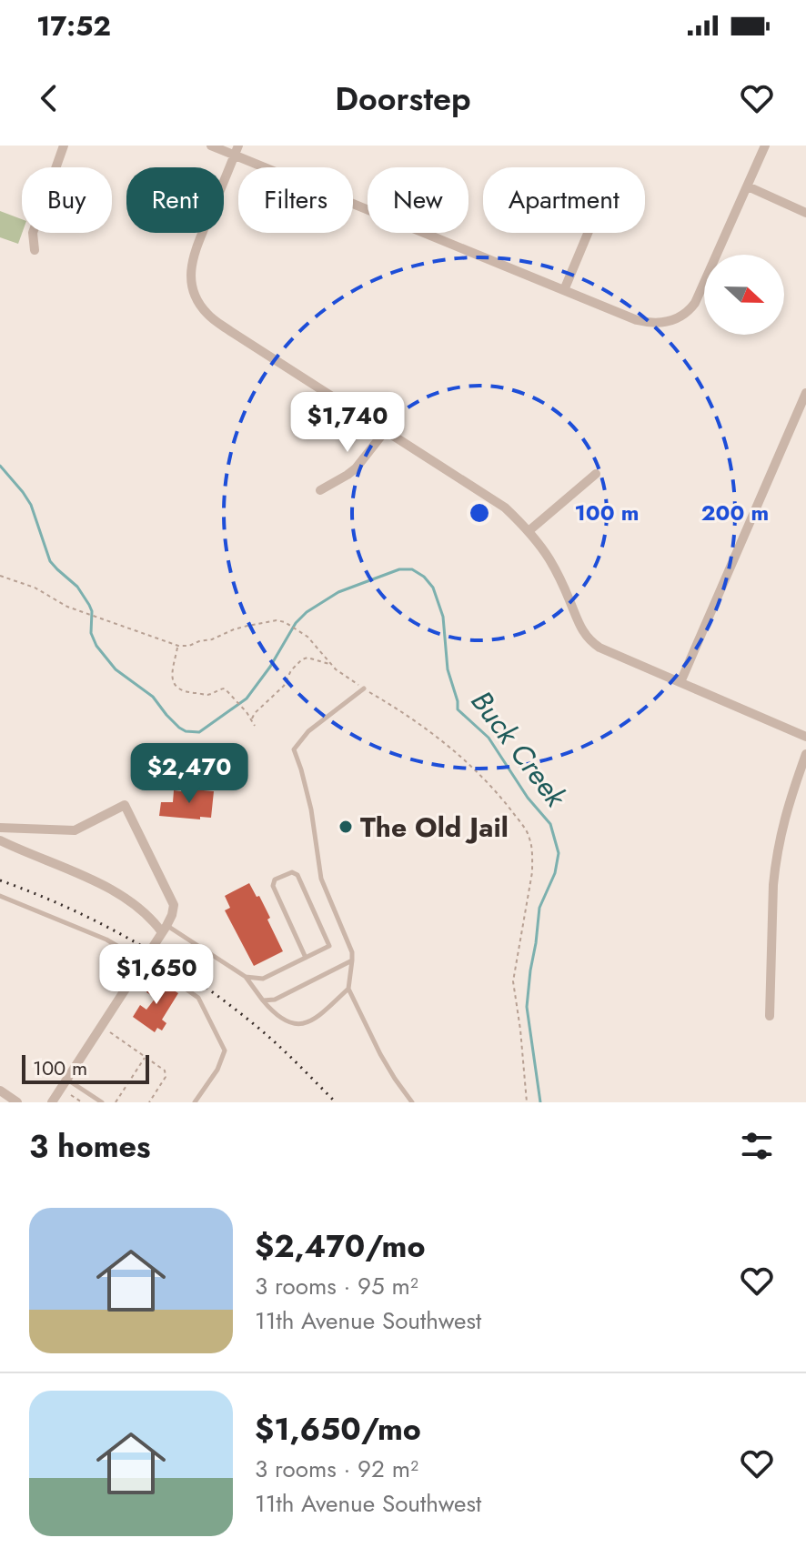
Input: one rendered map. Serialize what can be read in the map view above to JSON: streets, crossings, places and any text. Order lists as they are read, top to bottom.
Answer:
{
  "water": ["Buck Creek"],
  "places": ["The Old Jail"],
  "scale_bar": "100 m",
  "north": "right",
  "page": {
    "status": "17:52",
    "header": "Doorstep",
    "chip": [
      "Buy",
      "Rent",
      "Filters",
      "New",
      "Apartment"
    ],
    "price": ["$1,740", "$2,470", "$1,650"],
    "scale": "100 m",
    "heading": "3 homes",
    "list": [
      {
        "name": "$2,470/mo",
        "note": "3 rooms · 95 m² · 11th Avenue Southwest"
      },
      {
        "name": "$1,650/mo",
        "note": "3 rooms · 92 m² · 11th Avenue Southwest"
      }
    ]
  },
  "rings": ["100 m", "200 m"]
}
